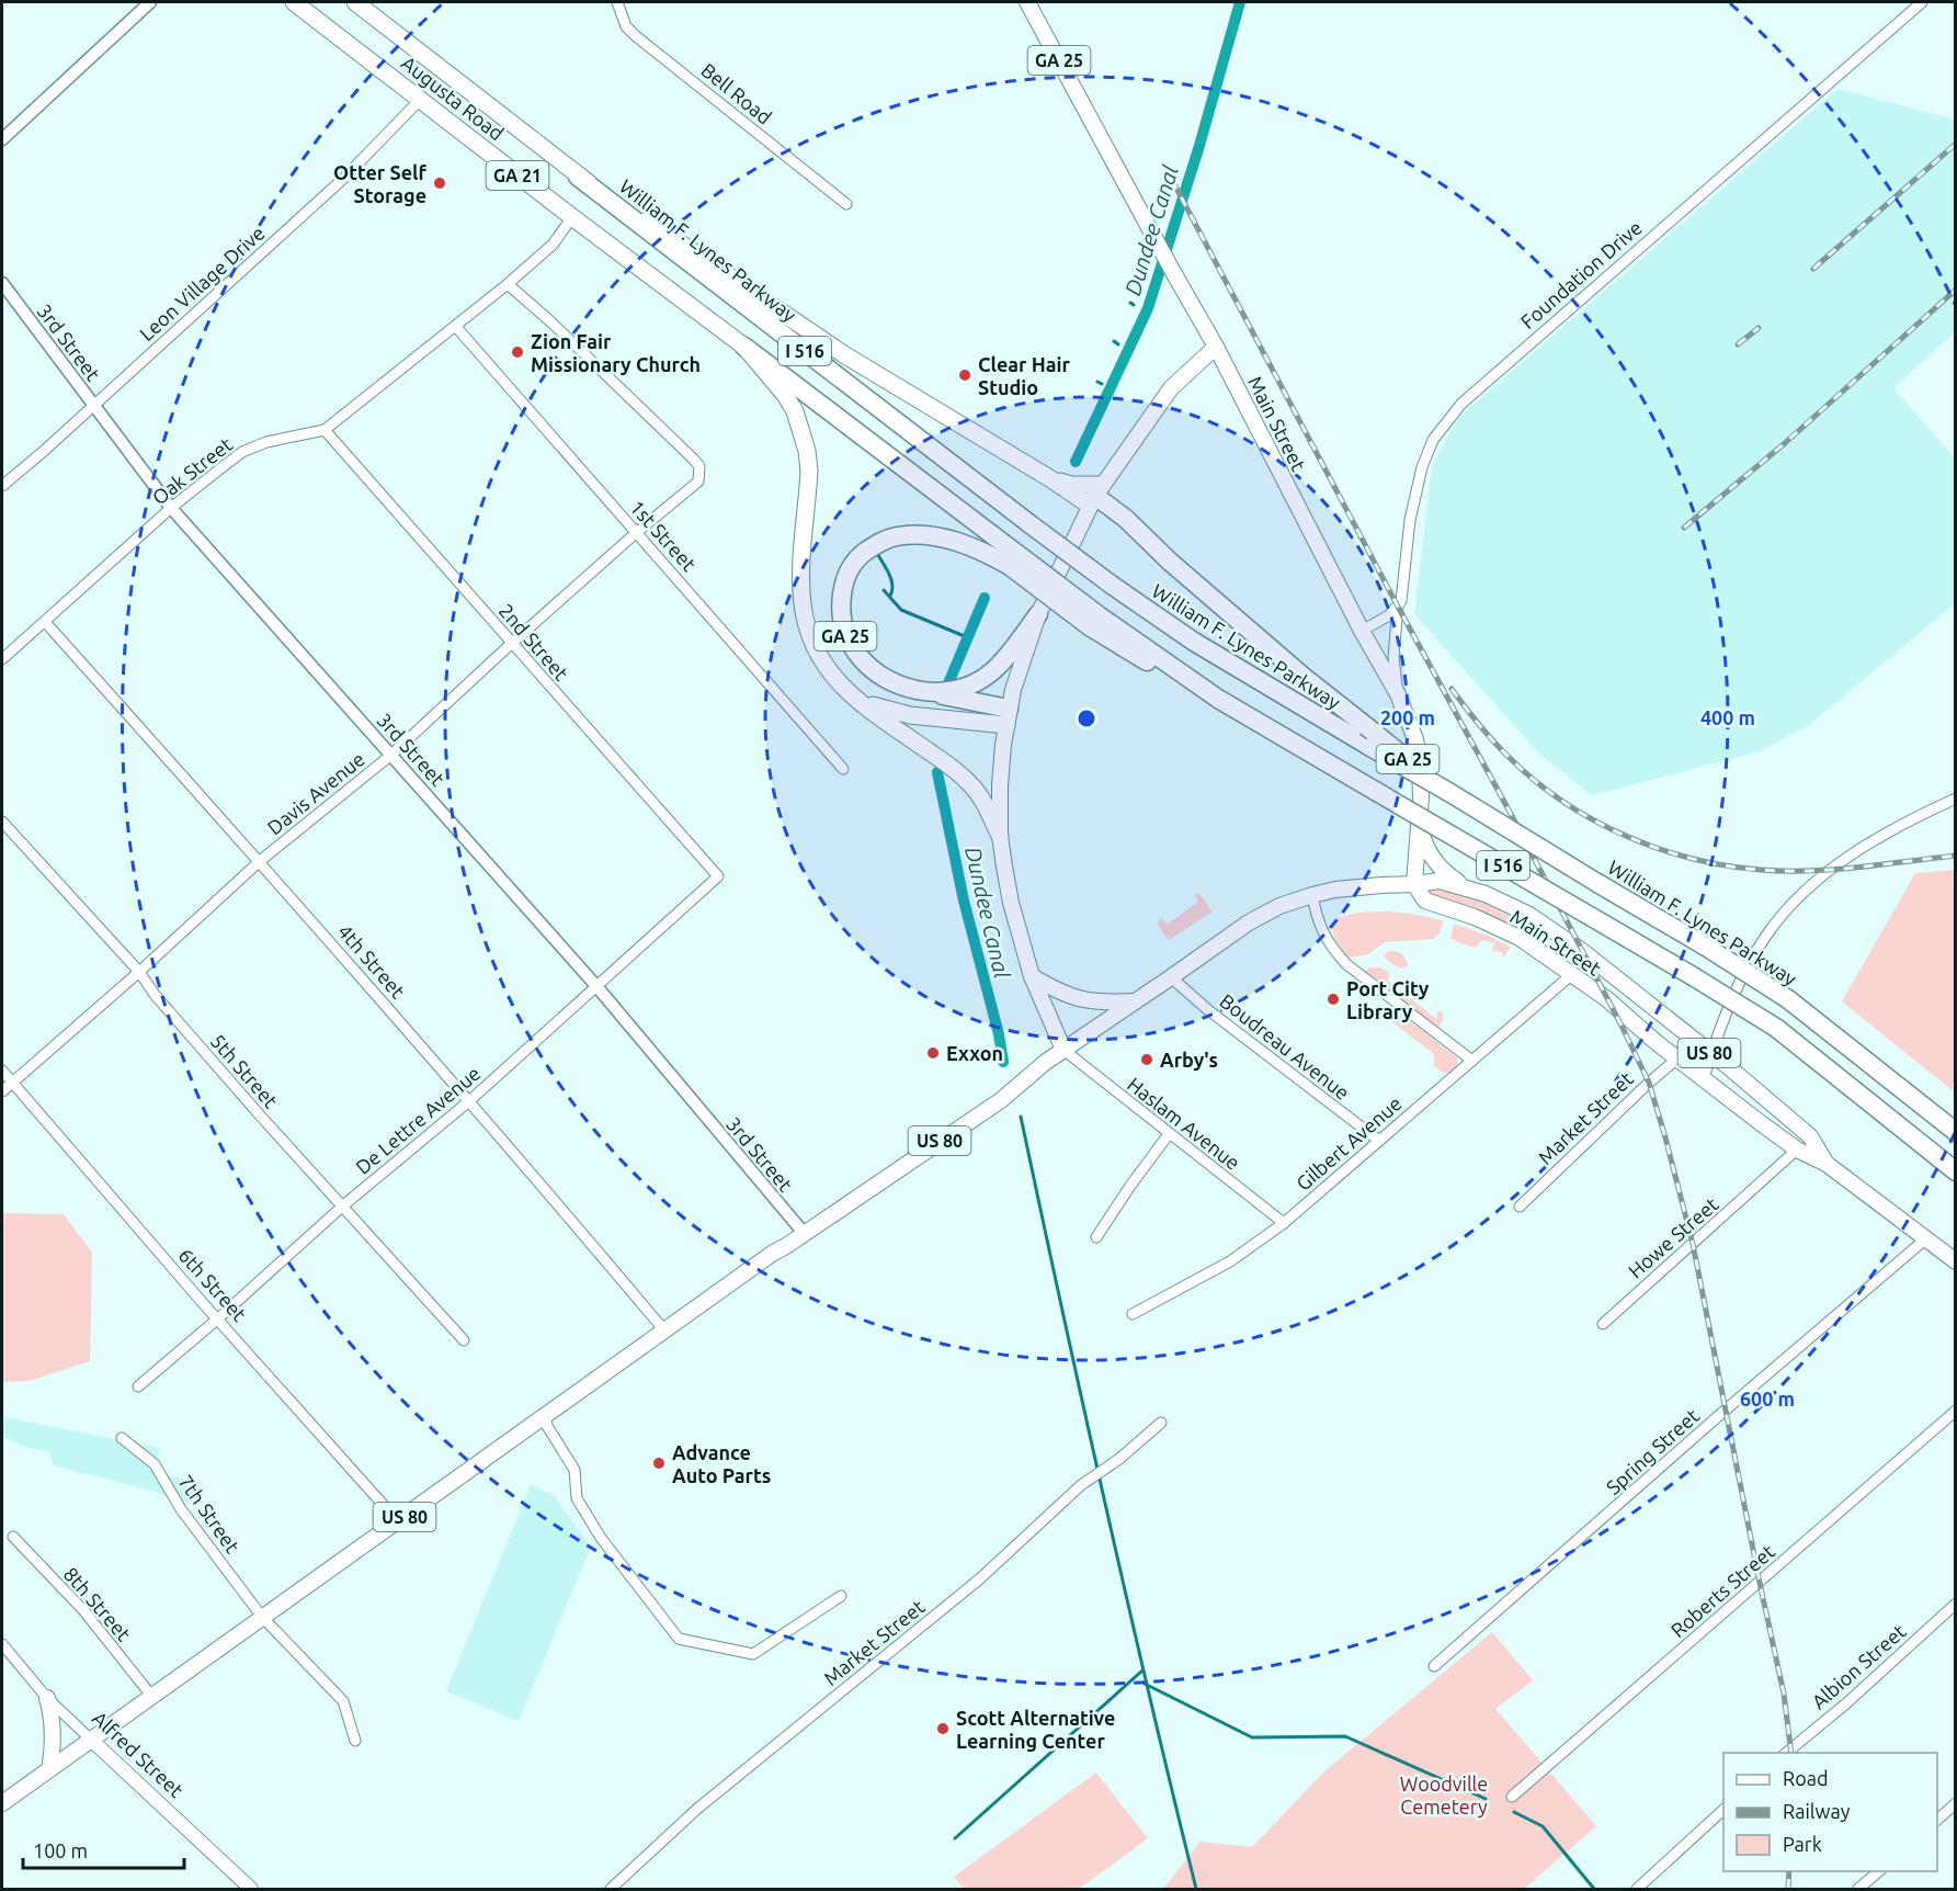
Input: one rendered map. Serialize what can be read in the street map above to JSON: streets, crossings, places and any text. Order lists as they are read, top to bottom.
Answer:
{
  "streets": {
    "highway": [
      "GA 25",
      "Augusta Road",
      "GA 21",
      "William F. Lynes Parkway",
      "I 516"
    ],
    "main road": ["Main Street", "US 80", "Alfred Street"],
    "street": [
      "Bell Road",
      "Foundation Drive",
      "Leon Village Drive",
      "3rd Street",
      "Oak Street",
      "1st Street",
      "2nd Street",
      "Davis Avenue",
      "4th Street",
      "Boudreau Avenue",
      "5th Street",
      "Market Street",
      "De Lettre Avenue",
      "Haslam Avenue",
      "Gilbert Avenue",
      "Howe Street",
      "6th Street",
      "Spring Street",
      "7th Street",
      "Roberts Street",
      "8th Street",
      "Albion Street"
    ]
  },
  "crossings": [
    ["GA 25", "Augusta Road"],
    ["GA 25", "William F. Lynes Parkway"],
    ["GA 25", "I 516"],
    ["GA 25", "Main Street"],
    ["Augusta Road", "William F. Lynes Parkway"],
    ["Augusta Road", "Leon Village Drive"],
    ["Augusta Road", "I 516"],
    ["Augusta Road", "Oak Street"],
    ["Foundation Drive", "Main Street"],
    ["Leon Village Drive", "3rd Street"],
    ["3rd Street", "Oak Street"],
    ["3rd Street", "Davis Avenue"],
    ["3rd Street", "US 80"],
    ["3rd Street", "De Lettre Avenue"],
    ["Main Street", "US 80"],
    ["Main Street", "Market Street"],
    ["Main Street", "Gilbert Avenue"],
    ["Oak Street", "1st Street"],
    ["Oak Street", "2nd Street"],
    ["Oak Street", "Davis Avenue"],
    ["Oak Street", "4th Street"],
    ["1st Street", "Davis Avenue"],
    ["2nd Street", "Davis Avenue"],
    ["2nd Street", "De Lettre Avenue"],
    ["Davis Avenue", "4th Street"],
    ["Davis Avenue", "5th Street"],
    ["Davis Avenue", "6th Street"],
    ["4th Street", "US 80"],
    ["4th Street", "De Lettre Avenue"],
    ["Boudreau Avenue", "US 80"],
    ["Boudreau Avenue", "Gilbert Avenue"],
    ["US 80", "Market Street"],
    ["US 80", "Haslam Avenue"],
    ["US 80", "Howe Street"],
    ["US 80", "6th Street"],
    ["US 80", "Spring Street"],
    ["US 80", "7th Street"],
    ["US 80", "8th Street"],
    ["US 80", "Alfred Street"],
    ["5th Street", "De Lettre Avenue"],
    ["De Lettre Avenue", "6th Street"],
    ["Haslam Avenue", "Gilbert Avenue"]
  ],
  "water": ["Dundee Canal"],
  "parks": ["Woodville Cemetery"],
  "places": [
    "Otter Self Storage",
    "Zion Fair Missionary Church",
    "Clear Hair Studio",
    "Port City Library",
    "Exxon",
    "Arby's",
    "Advance Auto Parts",
    "Scott Alternative Learning Center"
  ],
  "legend": ["Road", "Railway", "Park"],
  "scale_bar": "100 m",
  "rings": ["200 m", "400 m", "600 m"]
}
